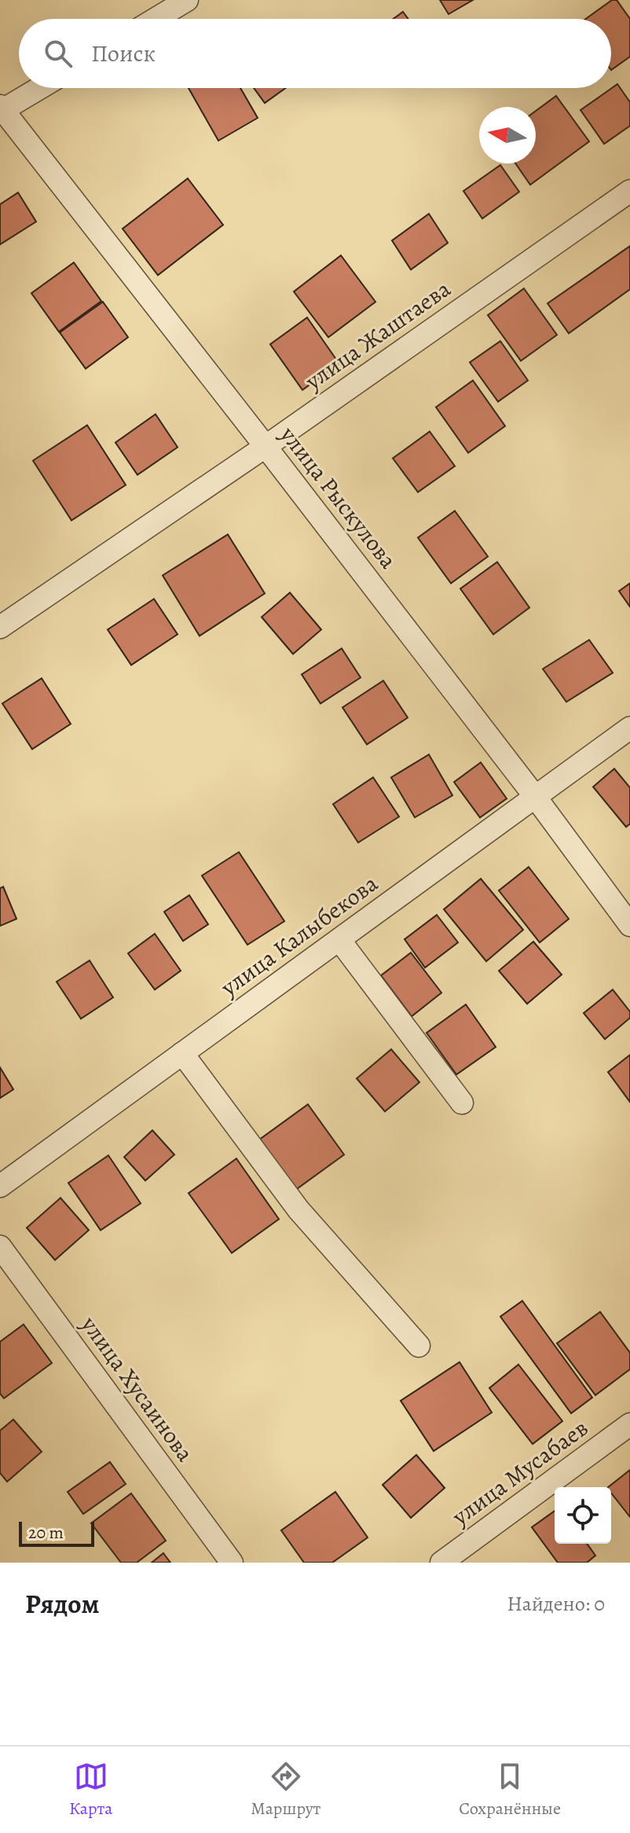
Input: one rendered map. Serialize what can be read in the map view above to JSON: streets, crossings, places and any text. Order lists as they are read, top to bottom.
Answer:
{
  "streets": {
    "street": [
      "улица Жаштаева",
      "улица Рыскулова",
      "улица Калыбекова",
      "улица Хусаинова",
      "улица Мусабаев"
    ]
  },
  "crossings": [
    ["улица Жаштаева", "улица Рыскулова"],
    ["улица Рыскулова", "улица Калыбекова"]
  ],
  "scale_bar": "20 m",
  "north": "left",
  "page": {
    "search": "Поиск",
    "scale": "20 m",
    "heading": ["Рядом", "Найдено: 0"],
    "nav": ["Карта", "Маршрут", "Сохранённые"]
  }
}
